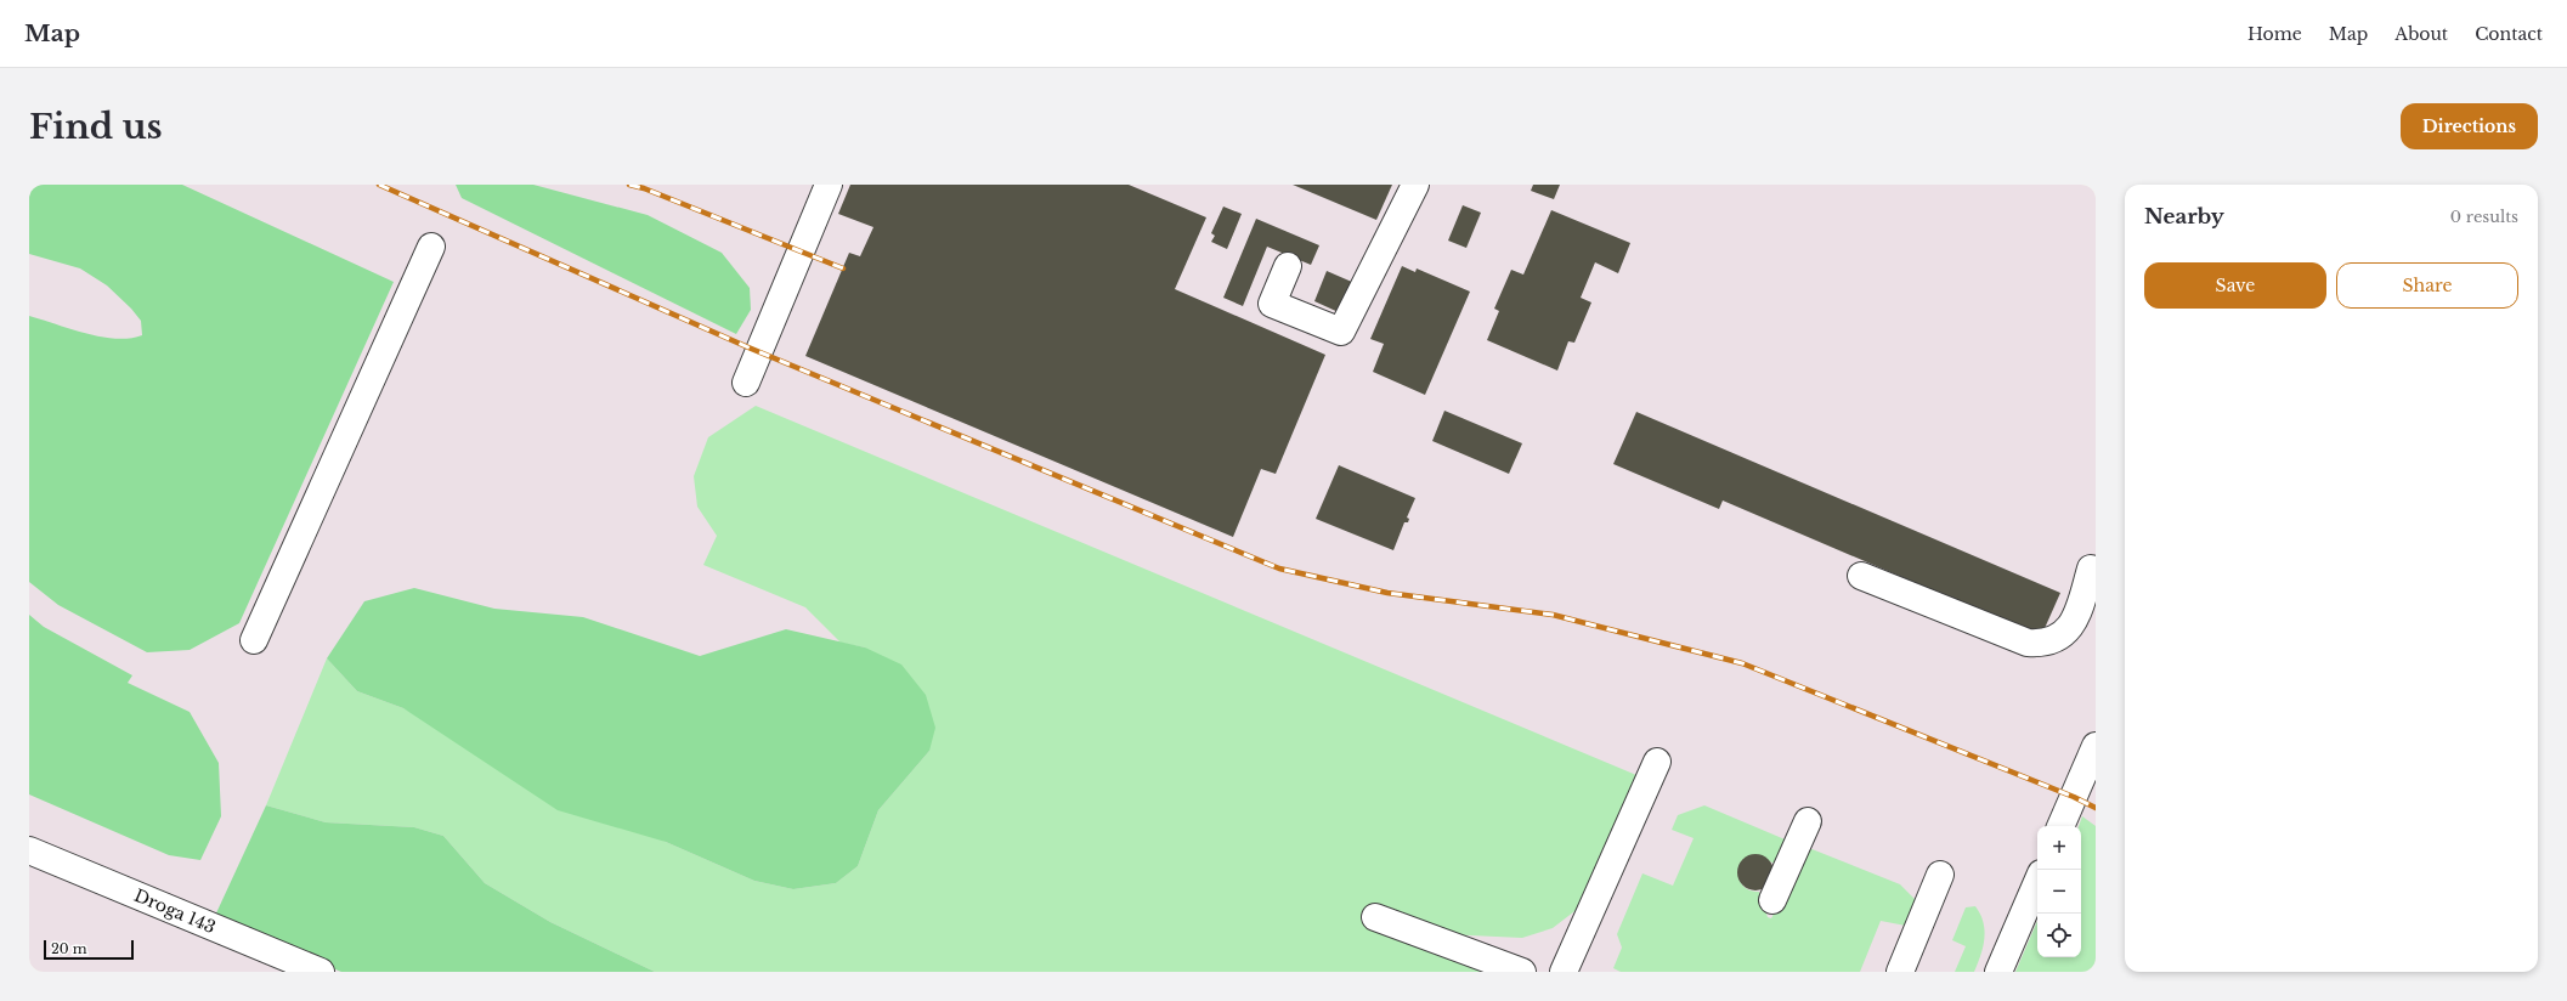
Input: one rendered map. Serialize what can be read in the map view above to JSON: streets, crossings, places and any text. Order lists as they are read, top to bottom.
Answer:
{
  "streets": {
    "lane": ["Droga 143"]
  },
  "scale_bar": "20 m",
  "page": {
    "header": "Map",
    "nav": [
      "Home",
      "Map",
      "About",
      "Contact"
    ],
    "buttons": [
      "Directions",
      ["Save", "Share"]
    ],
    "title": "Find us",
    "heading": ["Nearby", "0 results"],
    "map_buttons": ["+", "−"],
    "scale": "20 m"
  }
}
